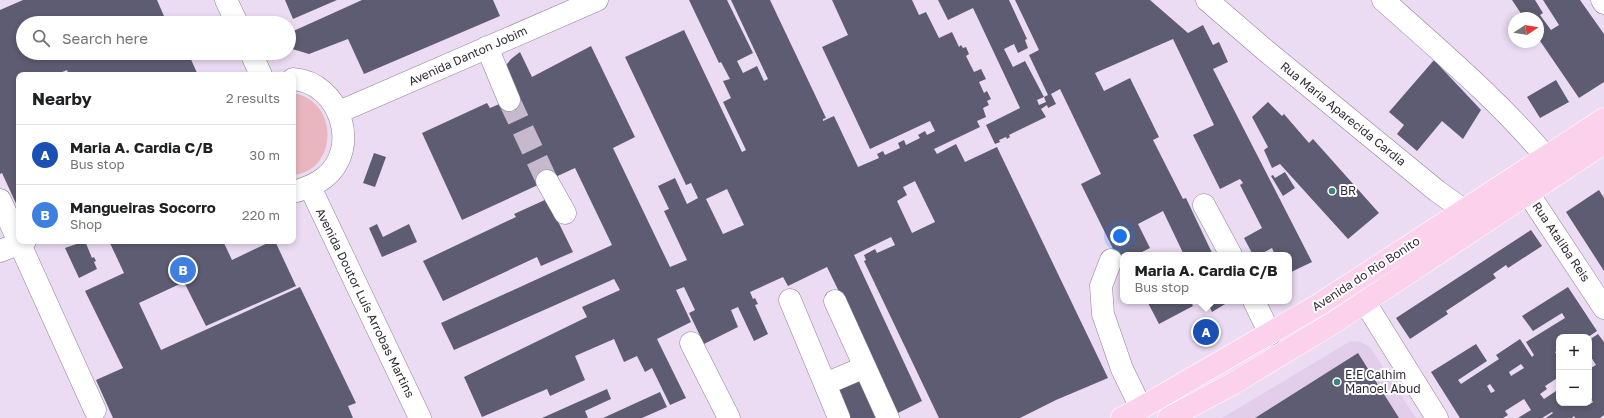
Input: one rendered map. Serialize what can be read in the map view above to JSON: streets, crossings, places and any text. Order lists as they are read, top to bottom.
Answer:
{
  "streets": {
    "main road": ["Avenida do Rio Bonito"],
    "street": [
      "Avenida Danton Jobim",
      "Rua Maria Aparecida Cardia",
      "Rua Ataliba Reis",
      "Avenida Doutor Luís Arrobas Martins"
    ]
  },
  "crossings": [
    ["Rua Maria Aparecida Cardia", "Avenida do Rio Bonito"],
    ["Rua Ataliba Reis", "Avenida do Rio Bonito"]
  ],
  "places": ["BR", "E.E Calhim Manoel Abud"],
  "north": "right",
  "page": {
    "search": "Search here",
    "heading": ["Nearby", "2 results"],
    "list": [
      {
        "mark": "A",
        "name": "Maria A. Cardia C/B",
        "note": "Bus stop",
        "value": "30 m"
      },
      {
        "mark": "B",
        "name": "Mangueiras Socorro",
        "note": "Shop",
        "value": "220 m"
      }
    ],
    "popup": ["Maria A. Cardia C/B", "Bus stop"],
    "pins": ["B", "A"],
    "map_buttons": ["+", "−"]
  }
}
